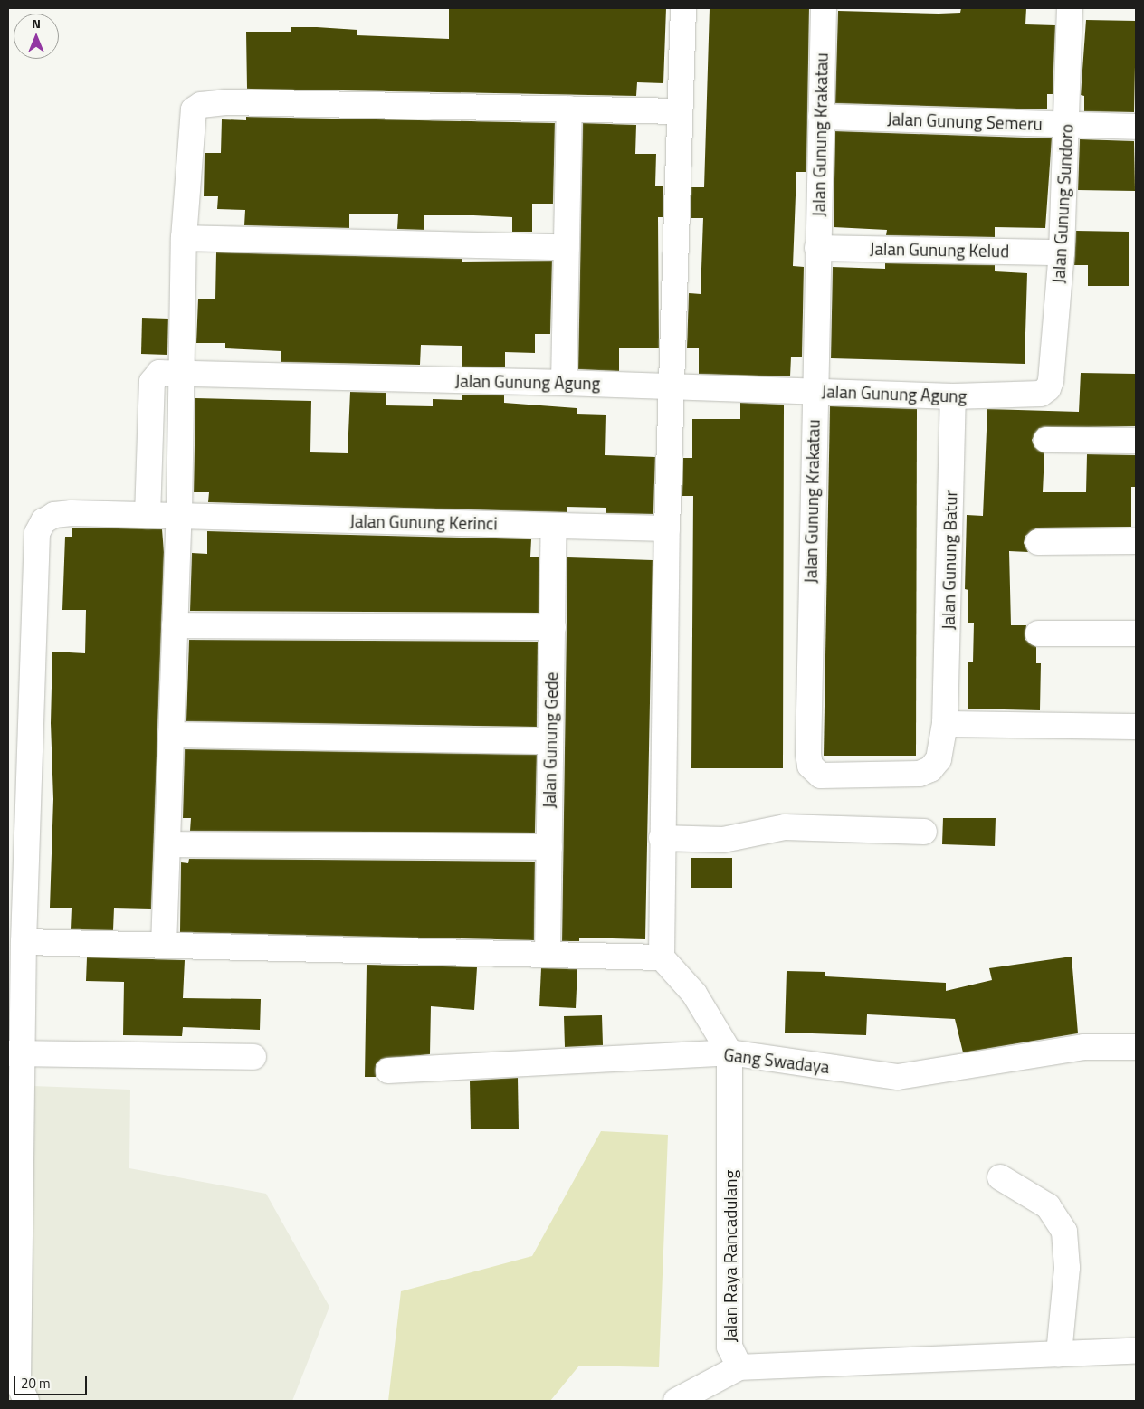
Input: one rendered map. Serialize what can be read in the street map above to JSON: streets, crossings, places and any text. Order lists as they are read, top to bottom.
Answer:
{
  "streets": {
    "street": [
      "Jalan Gunung Semeru",
      "Jalan Gunung Krakatau",
      "Jalan Gunung Sundoro",
      "Jalan Gunung Kelud",
      "Jalan Gunung Agung",
      "Jalan Gunung Kerinci",
      "Jalan Gunung Batur",
      "Jalan Gunung Gede",
      "Gang Swadaya",
      "Jalan Raya Rancadulang"
    ]
  },
  "crossings": [
    ["Jalan Gunung Semeru", "Jalan Gunung Krakatau"],
    ["Jalan Gunung Semeru", "Jalan Gunung Sundoro"],
    ["Jalan Gunung Krakatau", "Jalan Gunung Kelud"],
    ["Jalan Gunung Krakatau", "Jalan Gunung Agung"],
    ["Jalan Gunung Krakatau", "Jalan Gunung Batur"],
    ["Jalan Gunung Sundoro", "Jalan Gunung Kelud"],
    ["Jalan Gunung Sundoro", "Jalan Gunung Agung"],
    ["Jalan Gunung Agung", "Jalan Gunung Kerinci"],
    ["Jalan Gunung Agung", "Jalan Gunung Batur"],
    ["Jalan Gunung Kerinci", "Jalan Gunung Gede"],
    ["Gang Swadaya", "Jalan Raya Rancadulang"]
  ],
  "scale_bar": "20 m",
  "north": "top"
}
